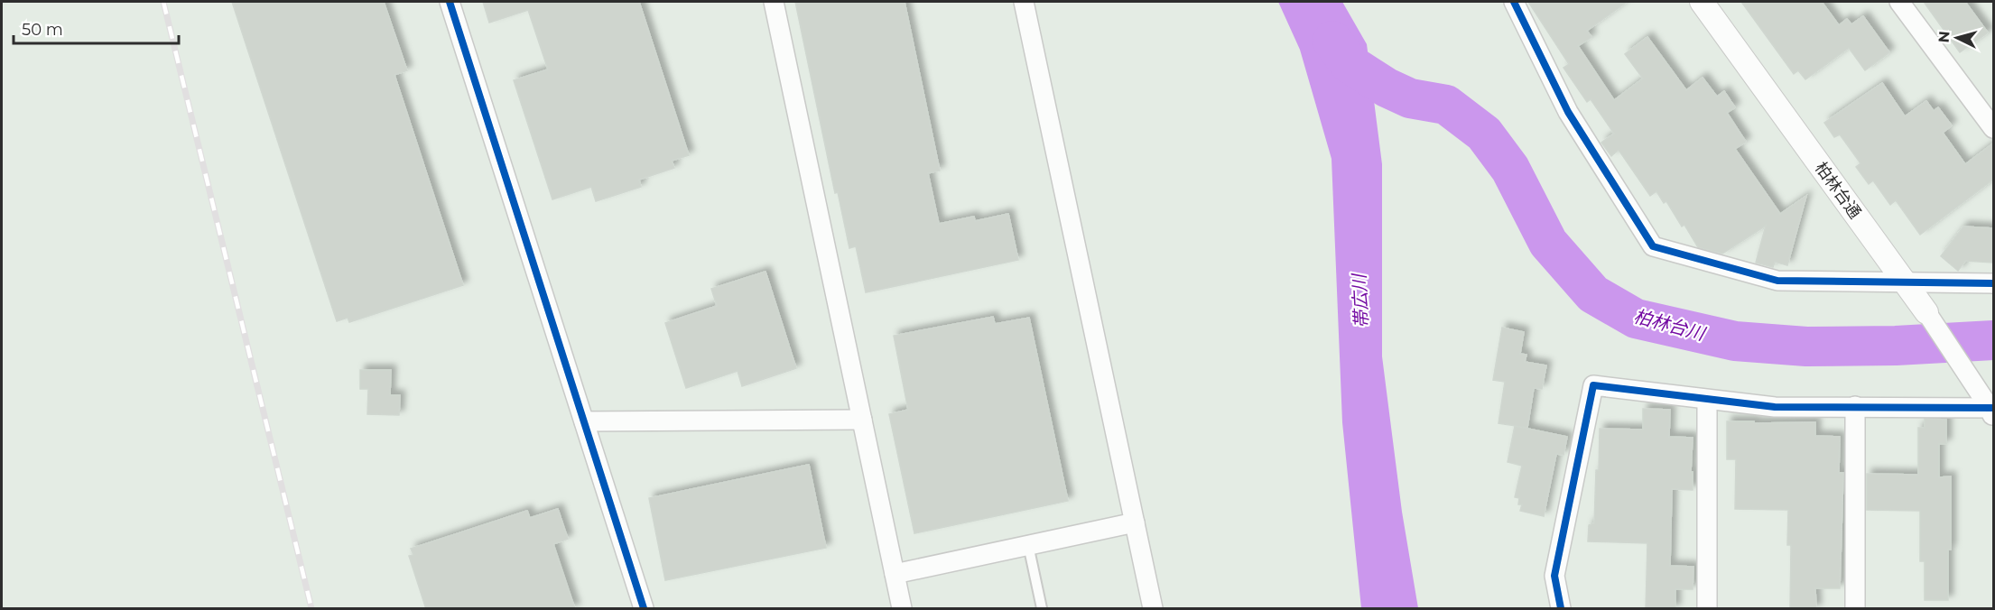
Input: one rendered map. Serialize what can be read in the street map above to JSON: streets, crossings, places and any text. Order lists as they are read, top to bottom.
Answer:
{
  "streets": {
    "street": ["柏林台通"]
  },
  "water": ["帯広川", "柏林台川"],
  "scale_bar": "50 m",
  "north": "left"
}
